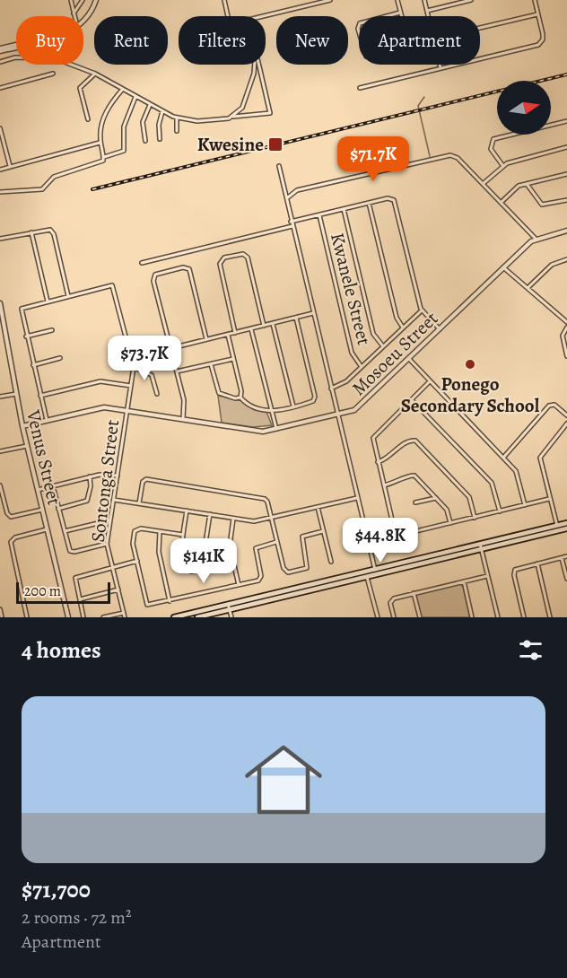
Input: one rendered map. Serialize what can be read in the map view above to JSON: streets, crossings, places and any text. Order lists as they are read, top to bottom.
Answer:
{
  "streets": {
    "street": [
      "Kwanele Street",
      "Mosoeu Street",
      "Venus Street",
      "Sontonga Street"
    ]
  },
  "crossings": [
    ["Mosoeu Street", "Venus Street"],
    ["Mosoeu Street", "Sontonga Street"]
  ],
  "places": {
    "transit": ["Kwesine"],
    "other": ["Ponego Secondary School"]
  },
  "scale_bar": "200 m",
  "north": "right",
  "page": {
    "chip": [
      "Buy",
      "Rent",
      "Filters",
      "New",
      "Apartment"
    ],
    "price": [
      "$71.7K",
      "$73.7K",
      "$44.8K",
      "$141K"
    ],
    "scale": "200 m",
    "heading": "4 homes",
    "list": [
      {
        "name": "$71,700",
        "note": "2 rooms · 72 m² · Apartment"
      }
    ]
  }
}
